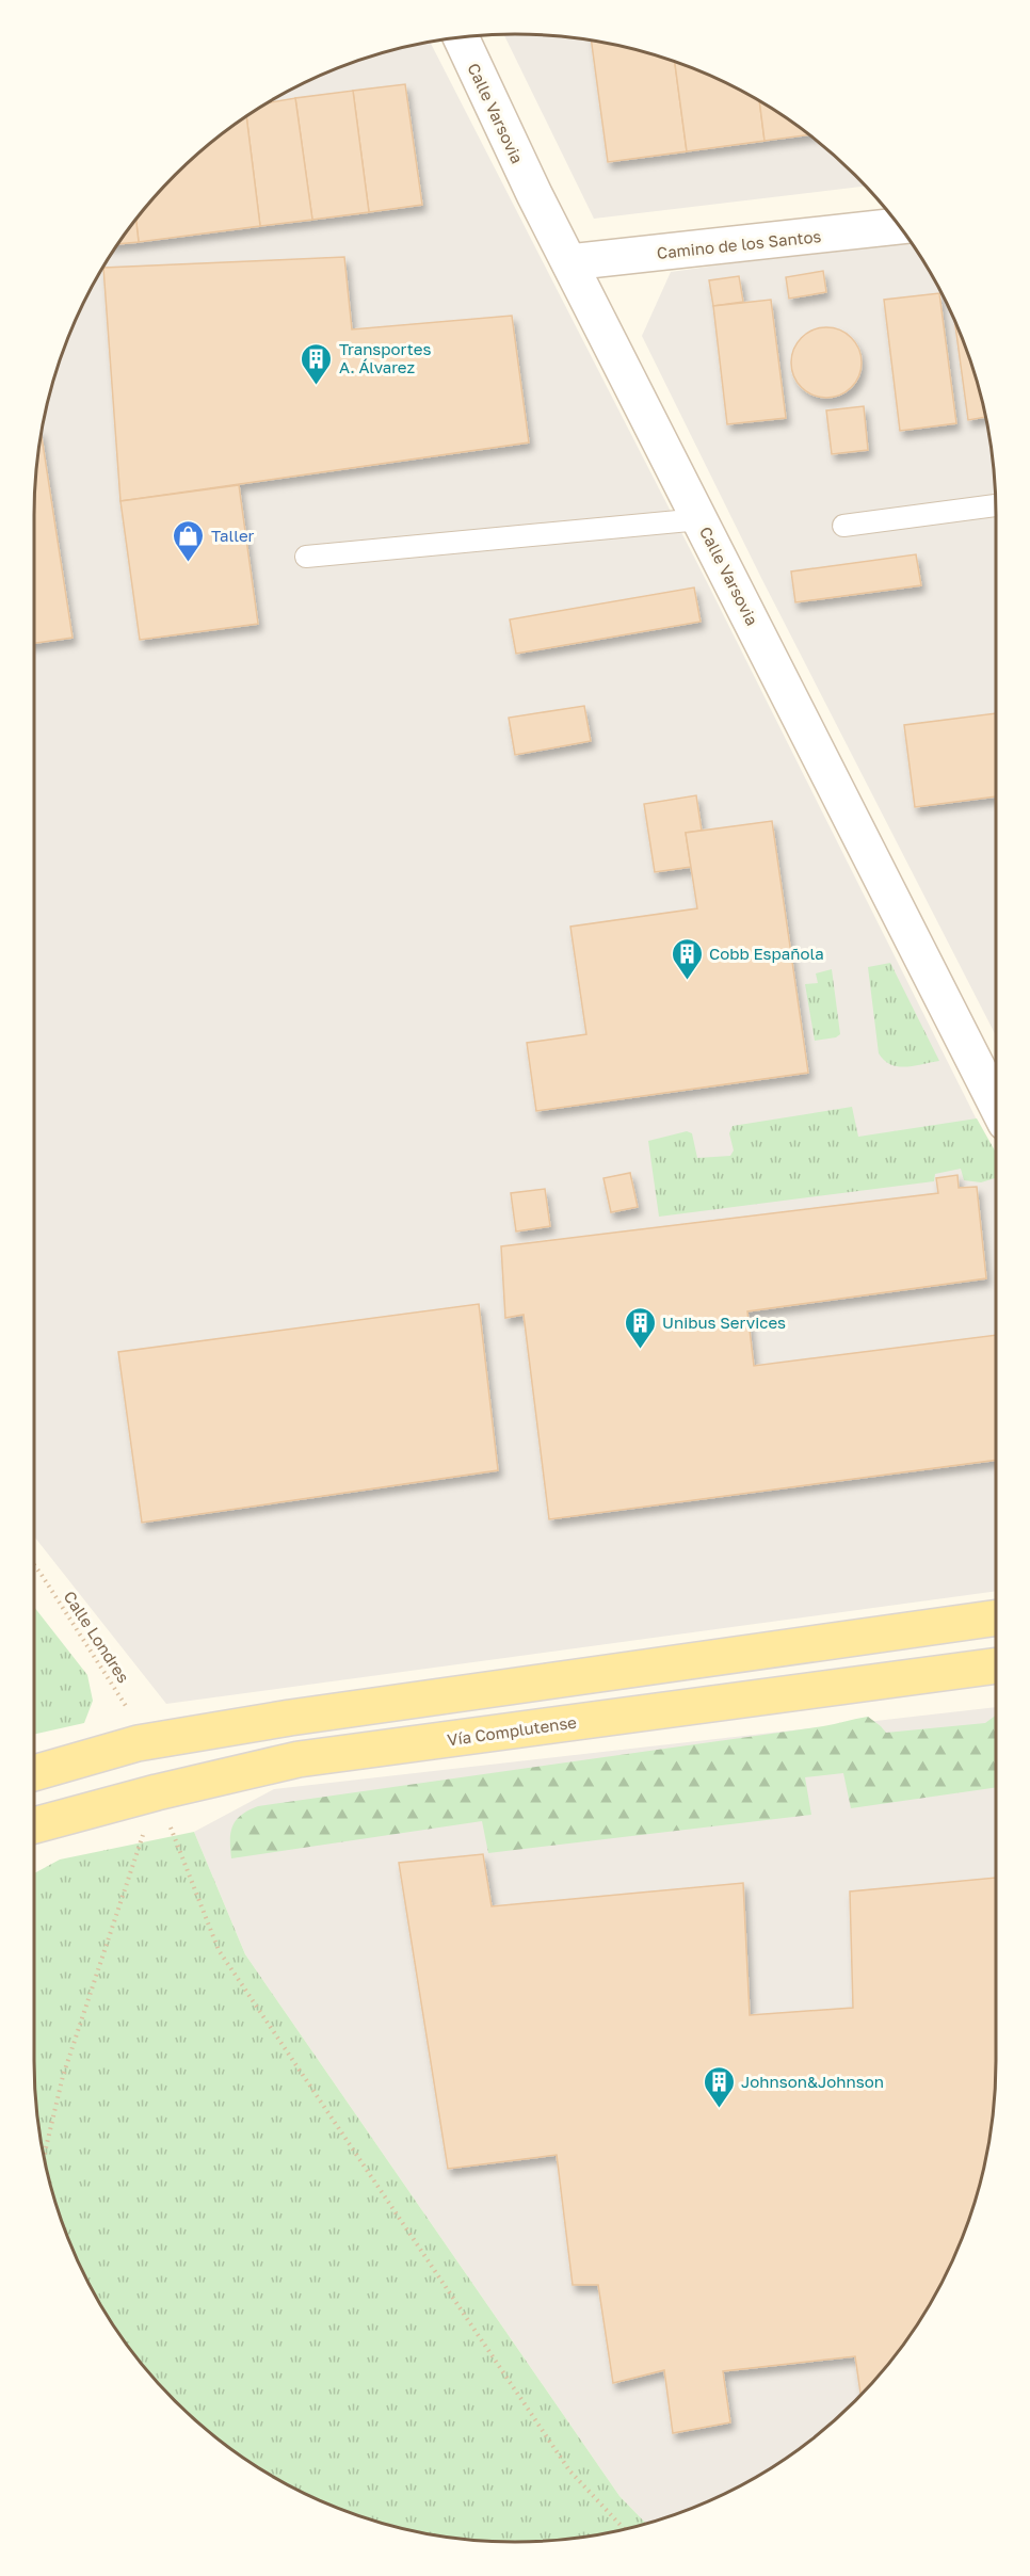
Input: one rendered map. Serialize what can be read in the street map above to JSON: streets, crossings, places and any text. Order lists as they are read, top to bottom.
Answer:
{
  "streets": {
    "main road": ["Vía Complutense"],
    "street": ["Calle Varsovia", "Camino de los Santos"],
    "path": ["Calle Londres"]
  },
  "crossings": [
    ["Calle Varsovia", "Camino de los Santos"]
  ],
  "places": {
    "building": [
      "Transportes A. Álvarez",
      "Cobb Española",
      "Unibus Services",
      "Johnson&Johnson"
    ],
    "shop": ["Taller"]
  }
}
